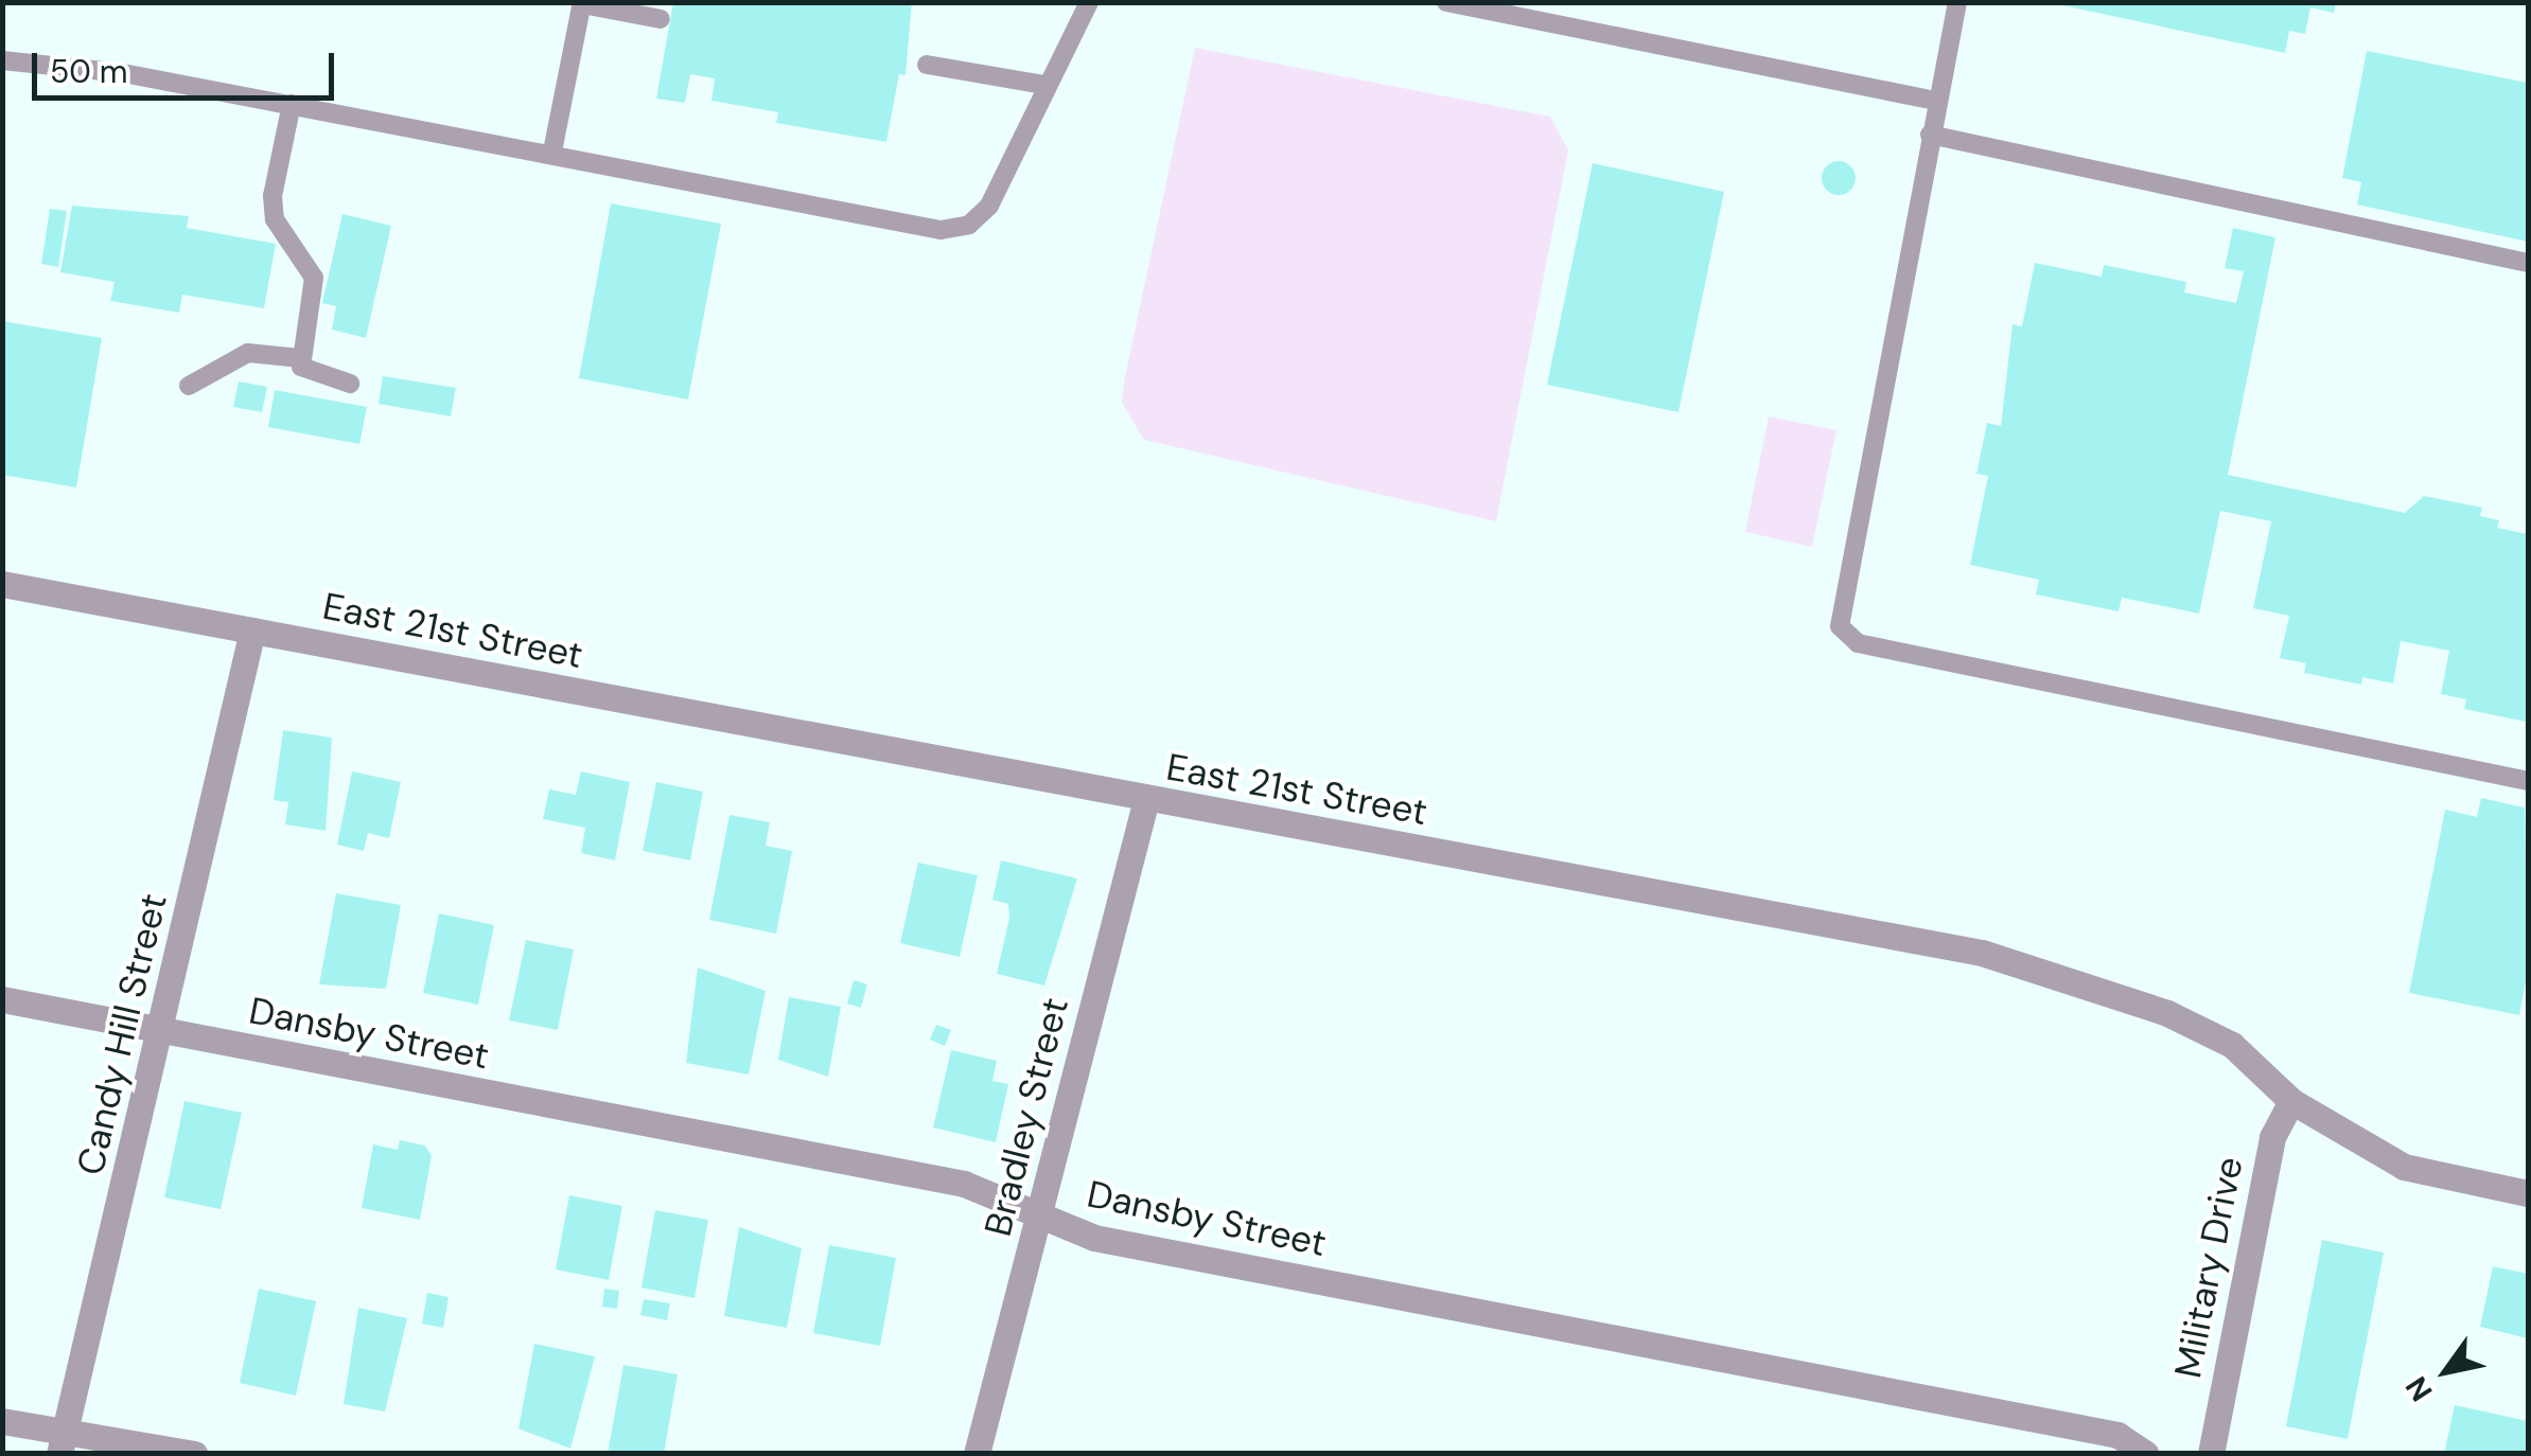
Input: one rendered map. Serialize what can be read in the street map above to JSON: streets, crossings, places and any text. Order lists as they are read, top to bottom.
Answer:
{
  "streets": {
    "street": [
      "East 21st Street",
      "Dansby Street",
      "Candy Hill Street",
      "Bradley Street",
      "Military Drive"
    ]
  },
  "crossings": [
    ["East 21st Street", "Candy Hill Street"],
    ["East 21st Street", "Bradley Street"],
    ["East 21st Street", "Military Drive"],
    ["Dansby Street", "Candy Hill Street"],
    ["Dansby Street", "Bradley Street"]
  ],
  "scale_bar": "50 m",
  "north": "bottom left"
}
